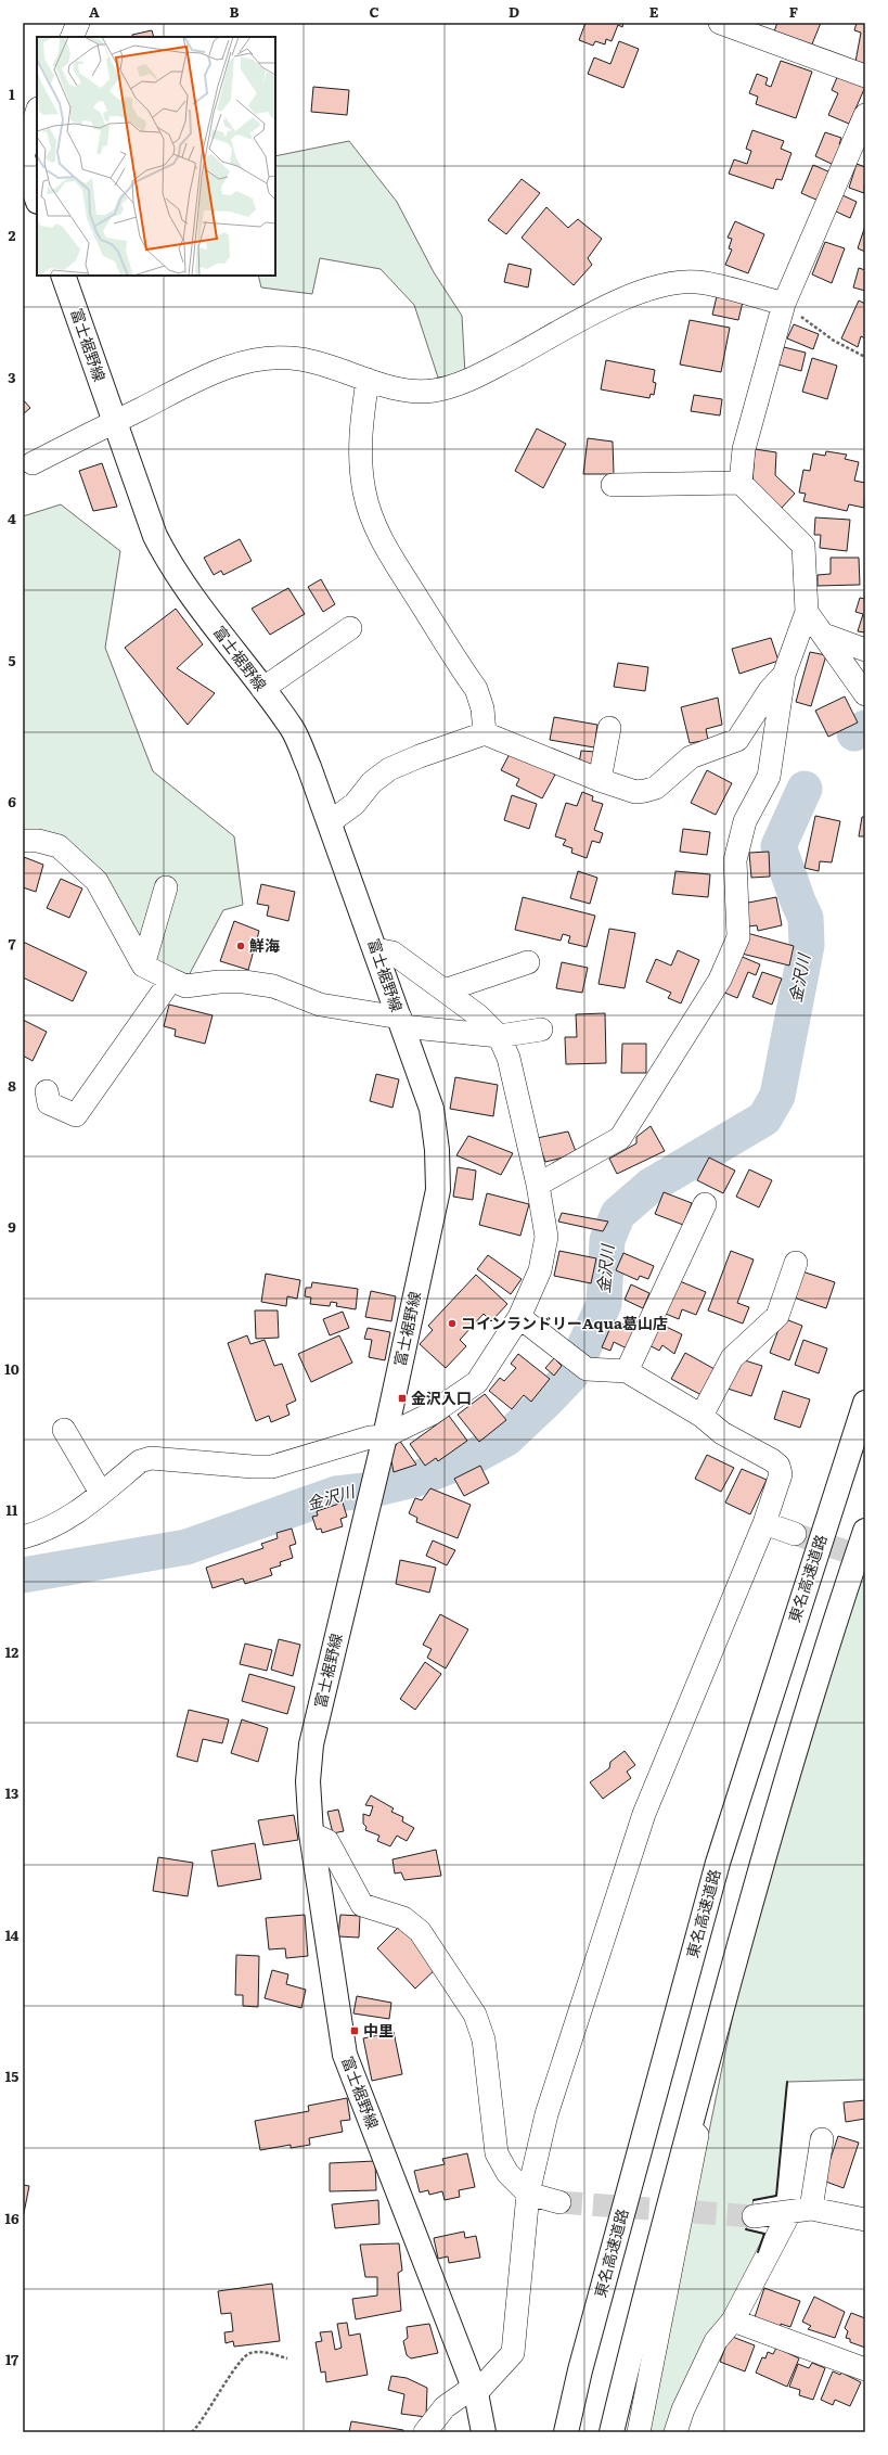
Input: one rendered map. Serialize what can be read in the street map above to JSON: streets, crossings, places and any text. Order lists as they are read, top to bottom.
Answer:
{
  "streets": {
    "main road": ["富士裾野線", "東名高速道路"]
  },
  "water": ["金沢川"],
  "places": {
    "other": ["鮮海", "コインランドリーAqua葛山店"],
    "transit": ["金沢入口", "中里"]
  },
  "grid": {
    "columns": [
      "A",
      "B",
      "C",
      "D",
      "E",
      "F"
    ],
    "rows": [
      "1",
      "2",
      "3",
      "4",
      "5",
      "6",
      "7",
      "8",
      "9",
      "10",
      "11",
      "12",
      "13",
      "14",
      "15",
      "16",
      "17"
    ]
  }
}
